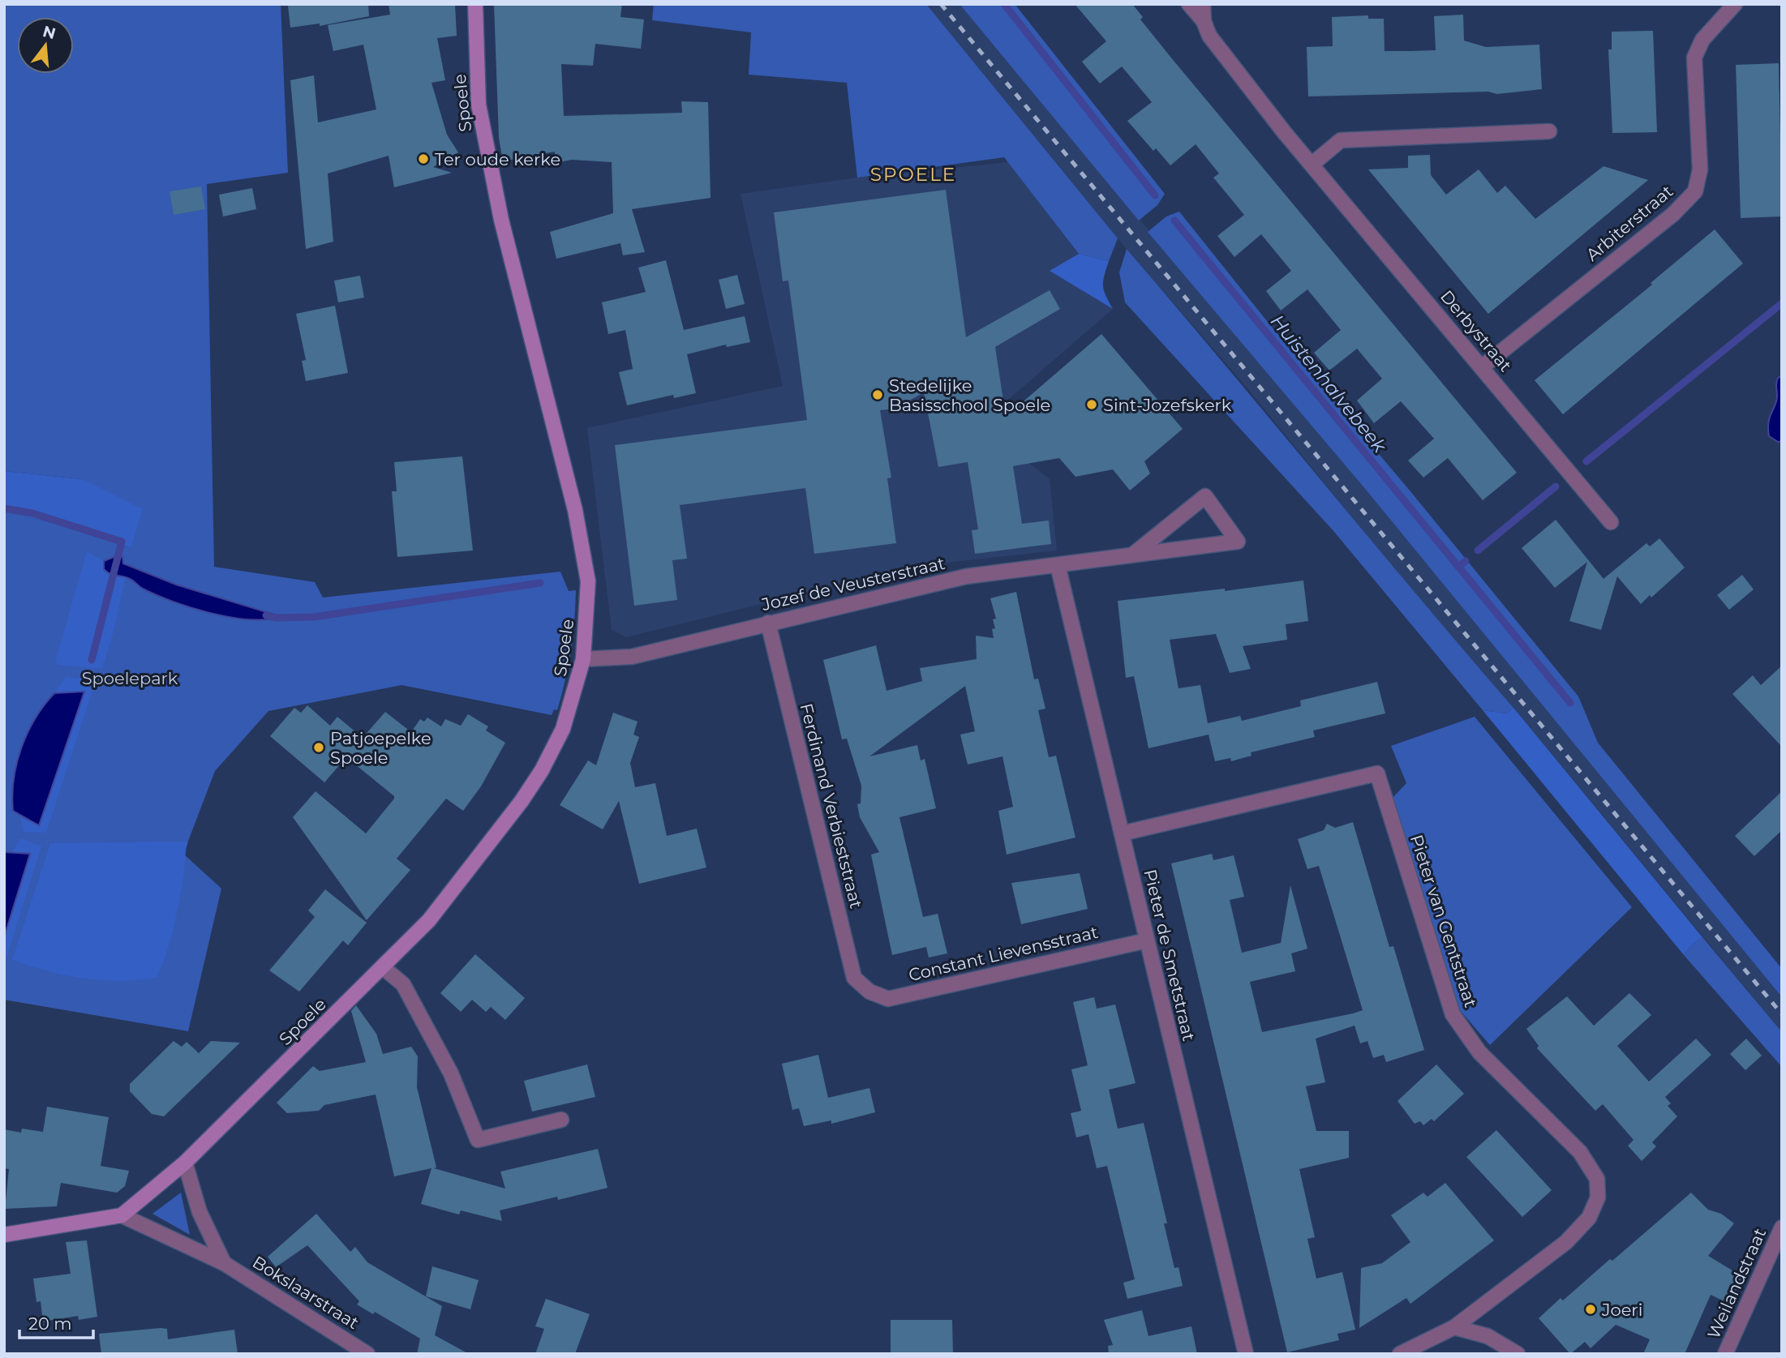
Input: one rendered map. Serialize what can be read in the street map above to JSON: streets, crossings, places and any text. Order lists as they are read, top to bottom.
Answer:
{
  "streets": {
    "street": [
      "Spoele",
      "Arbiterstraat",
      "Derbystraat",
      "Jozef de Veusterstraat",
      "Ferdinand Verbieststraat",
      "Pieter van Gentstraat",
      "Constant Lievensstraat",
      "Pieter de Smetstraat",
      "Weilandstraat",
      "Bokslaarstraat"
    ]
  },
  "crossings": [
    ["Spoele", "Jozef de Veusterstraat"],
    ["Spoele", "Bokslaarstraat"],
    ["Arbiterstraat", "Derbystraat"],
    ["Jozef de Veusterstraat", "Ferdinand Verbieststraat"],
    ["Jozef de Veusterstraat", "Pieter de Smetstraat"],
    ["Ferdinand Verbieststraat", "Constant Lievensstraat"],
    ["Pieter van Gentstraat", "Pieter de Smetstraat"],
    ["Constant Lievensstraat", "Pieter de Smetstraat"]
  ],
  "districts": ["SPOELE"],
  "water": ["Huistenhalvebeek"],
  "parks": ["Spoelepark"],
  "places": [
    "Ter oude kerke",
    "Stedelijke Basisschool Spoele",
    "Sint-Jozefskerk",
    "Patjoepelke Spoele",
    "Joeri"
  ],
  "scale_bar": "20 m",
  "north": "top"
}
